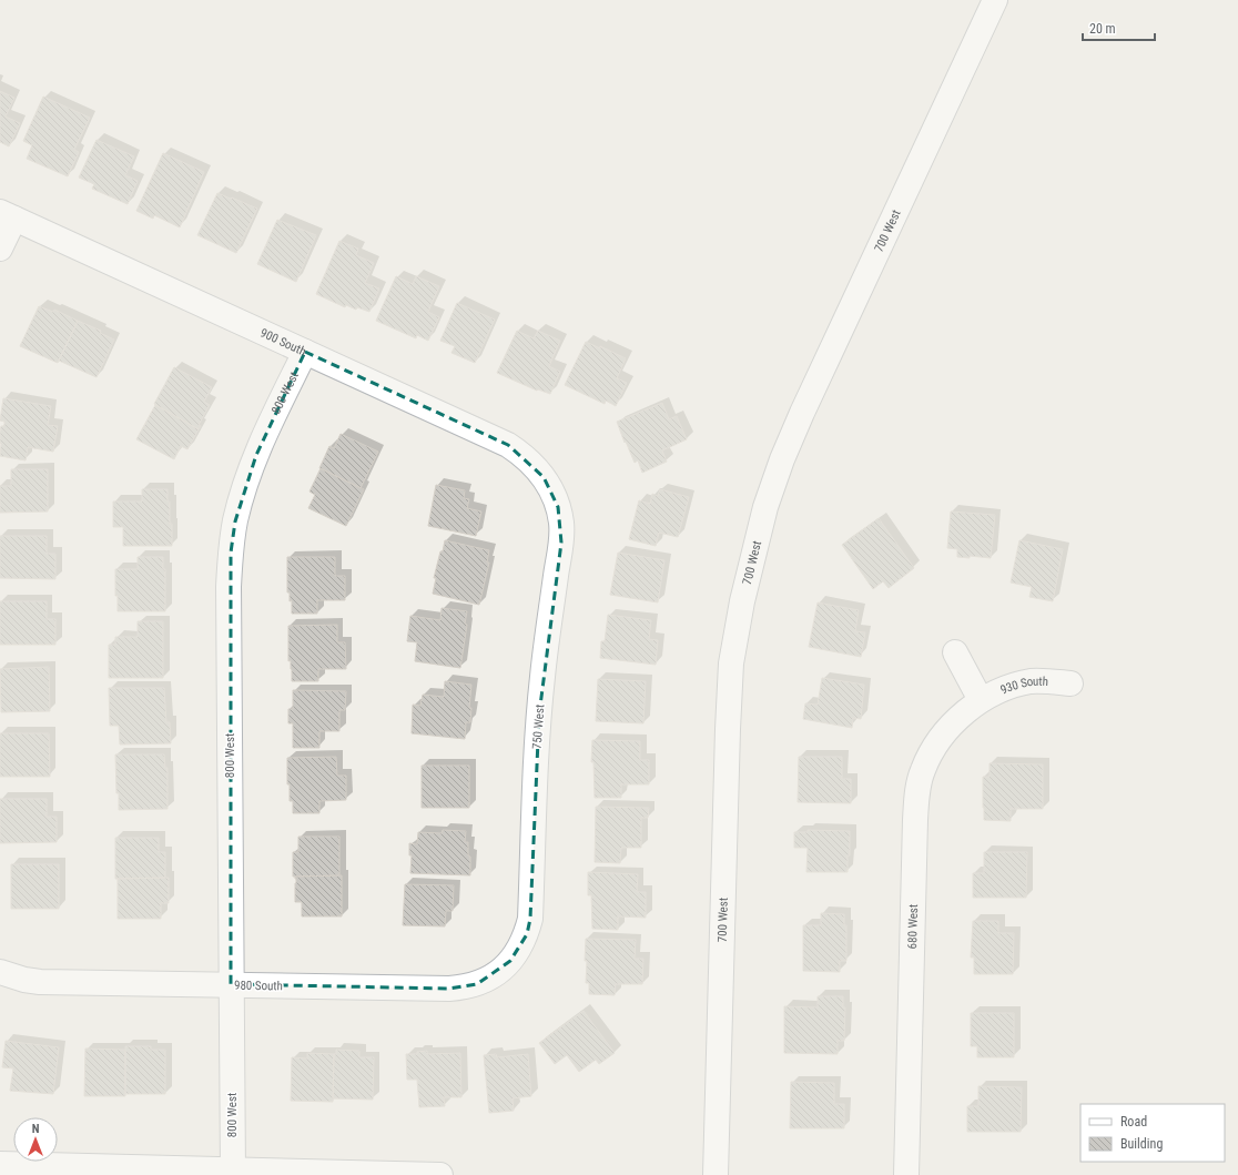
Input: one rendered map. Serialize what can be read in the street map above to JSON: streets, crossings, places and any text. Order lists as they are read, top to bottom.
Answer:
{
  "streets": {
    "street": [
      "700 West",
      "900 South",
      "800 West",
      "930 South",
      "750 West",
      "680 West",
      "980 South"
    ]
  },
  "crossings": [
    ["900 South", "800 West"],
    ["900 South", "750 West"],
    ["800 West", "980 South"],
    ["930 South", "680 West"],
    ["750 West", "980 South"]
  ],
  "legend": ["Road", "Building"],
  "scale_bar": "20 m",
  "north": "top"
}
